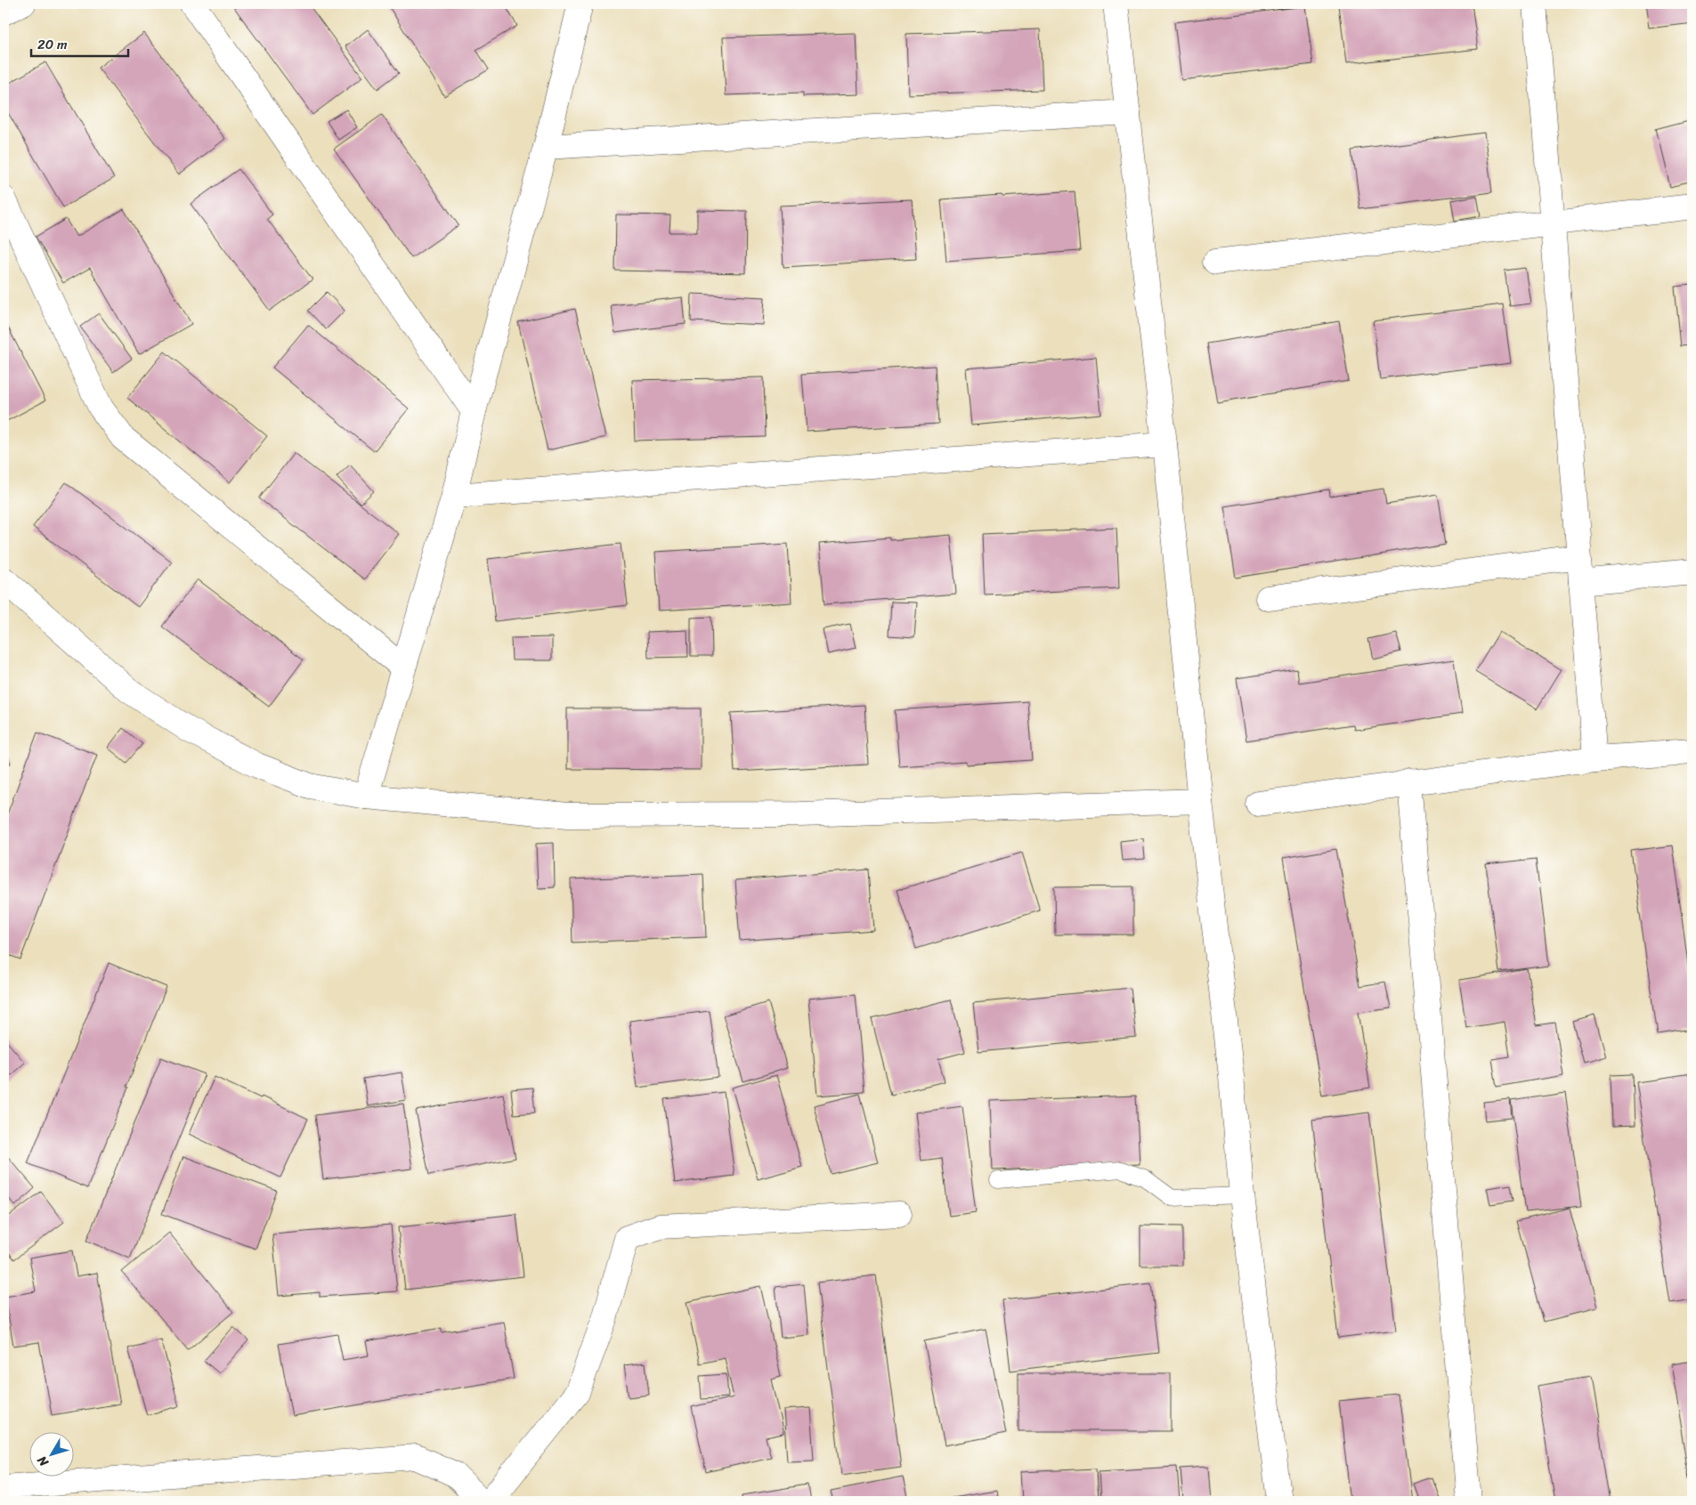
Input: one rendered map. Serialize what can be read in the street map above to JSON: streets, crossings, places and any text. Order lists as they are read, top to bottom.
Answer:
{
  "scale_bar": "20 m",
  "north": "bottom left"
}
